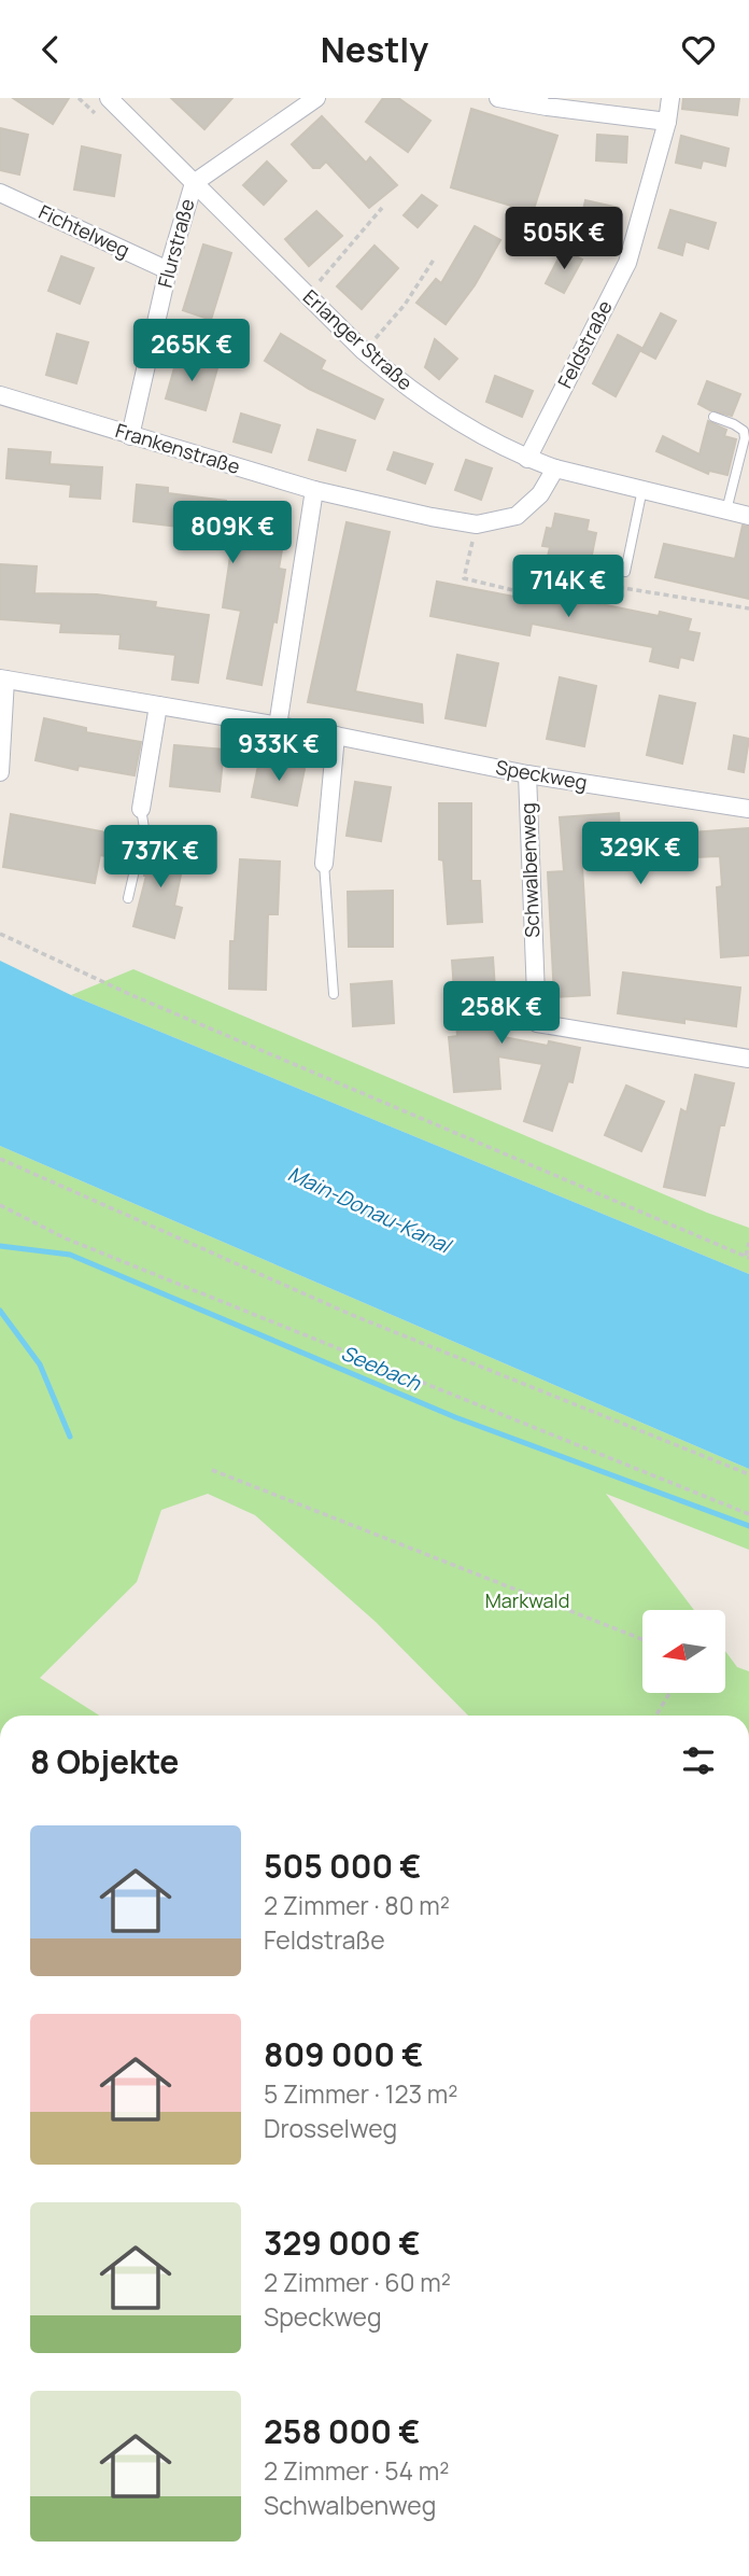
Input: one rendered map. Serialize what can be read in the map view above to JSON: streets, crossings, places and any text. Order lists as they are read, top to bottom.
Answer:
{
  "streets": {
    "street": [
      "Fichtelweg",
      "Flurstraße",
      "Erlanger Straße",
      "Feldstraße",
      "Frankenstraße",
      "Speckweg",
      "Schwalbenweg"
    ]
  },
  "crossings": [
    ["Fichtelweg", "Flurstraße"],
    ["Flurstraße", "Erlanger Straße"],
    ["Flurstraße", "Frankenstraße"],
    ["Erlanger Straße", "Feldstraße"],
    ["Erlanger Straße", "Frankenstraße"],
    ["Speckweg", "Schwalbenweg"]
  ],
  "water": ["Main-Donau-Kanal", "Seebach"],
  "parks": ["Markwald"],
  "north": "left",
  "page": {
    "header": "Nestly",
    "price": [
      "505K €",
      "265K €",
      "809K €",
      "714K €",
      "933K €",
      "329K €",
      "737K €",
      "258K €"
    ],
    "heading": "8 Objekte",
    "list": [
      {
        "name": "505 000 €",
        "note": "2 Zimmer · 80 m² · Feldstraße"
      },
      {
        "name": "809 000 €",
        "note": "5 Zimmer · 123 m² · Drosselweg"
      },
      {
        "name": "329 000 €",
        "note": "2 Zimmer · 60 m² · Speckweg"
      },
      {
        "name": "258 000 €",
        "note": "2 Zimmer · 54 m² · Schwalbenweg"
      }
    ]
  }
}
